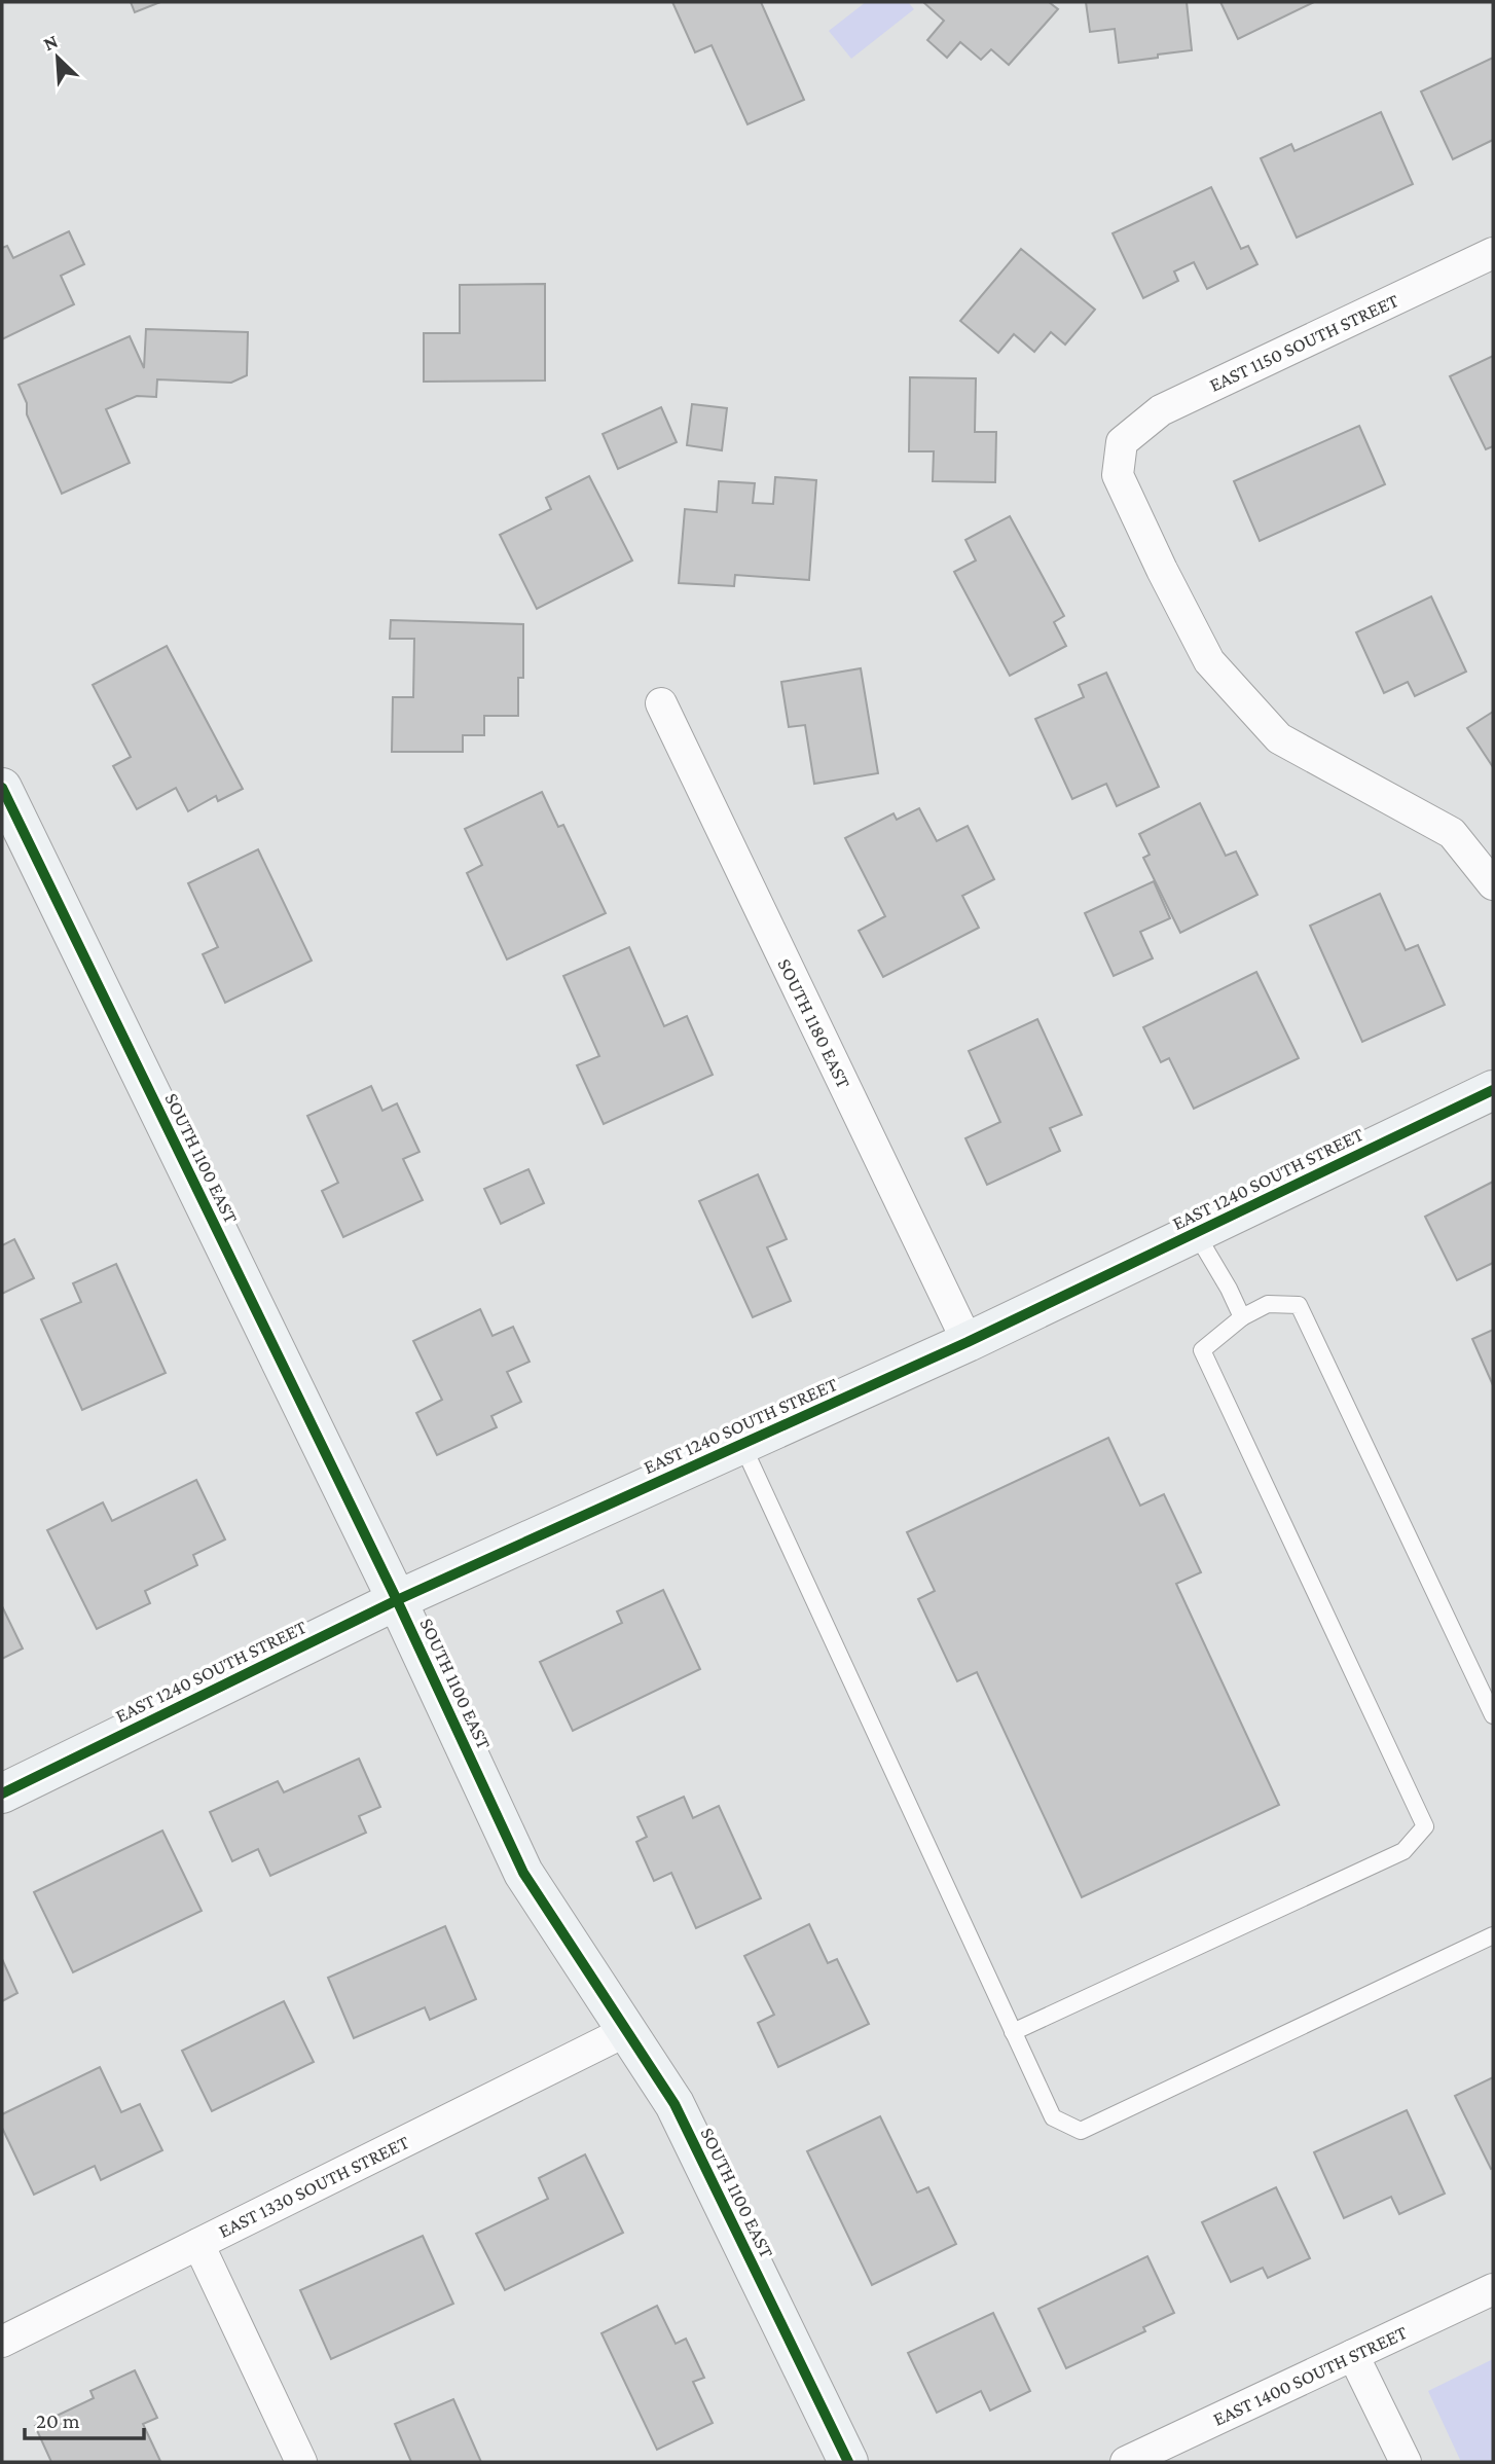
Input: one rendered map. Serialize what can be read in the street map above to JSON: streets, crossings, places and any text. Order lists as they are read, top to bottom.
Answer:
{
  "streets": {
    "street": [
      "EAST 1150 SOUTH STREET",
      "SOUTH 1180 EAST",
      "SOUTH 1100 EAST",
      "EAST 1240 SOUTH STREET",
      "EAST 1330 SOUTH STREET",
      "EAST 1400 SOUTH STREET"
    ]
  },
  "crossings": [
    ["SOUTH 1180 EAST", "EAST 1240 SOUTH STREET"],
    ["SOUTH 1100 EAST", "EAST 1240 SOUTH STREET"],
    ["SOUTH 1100 EAST", "EAST 1330 SOUTH STREET"]
  ],
  "scale_bar": "20 m",
  "north": "top left"
}
